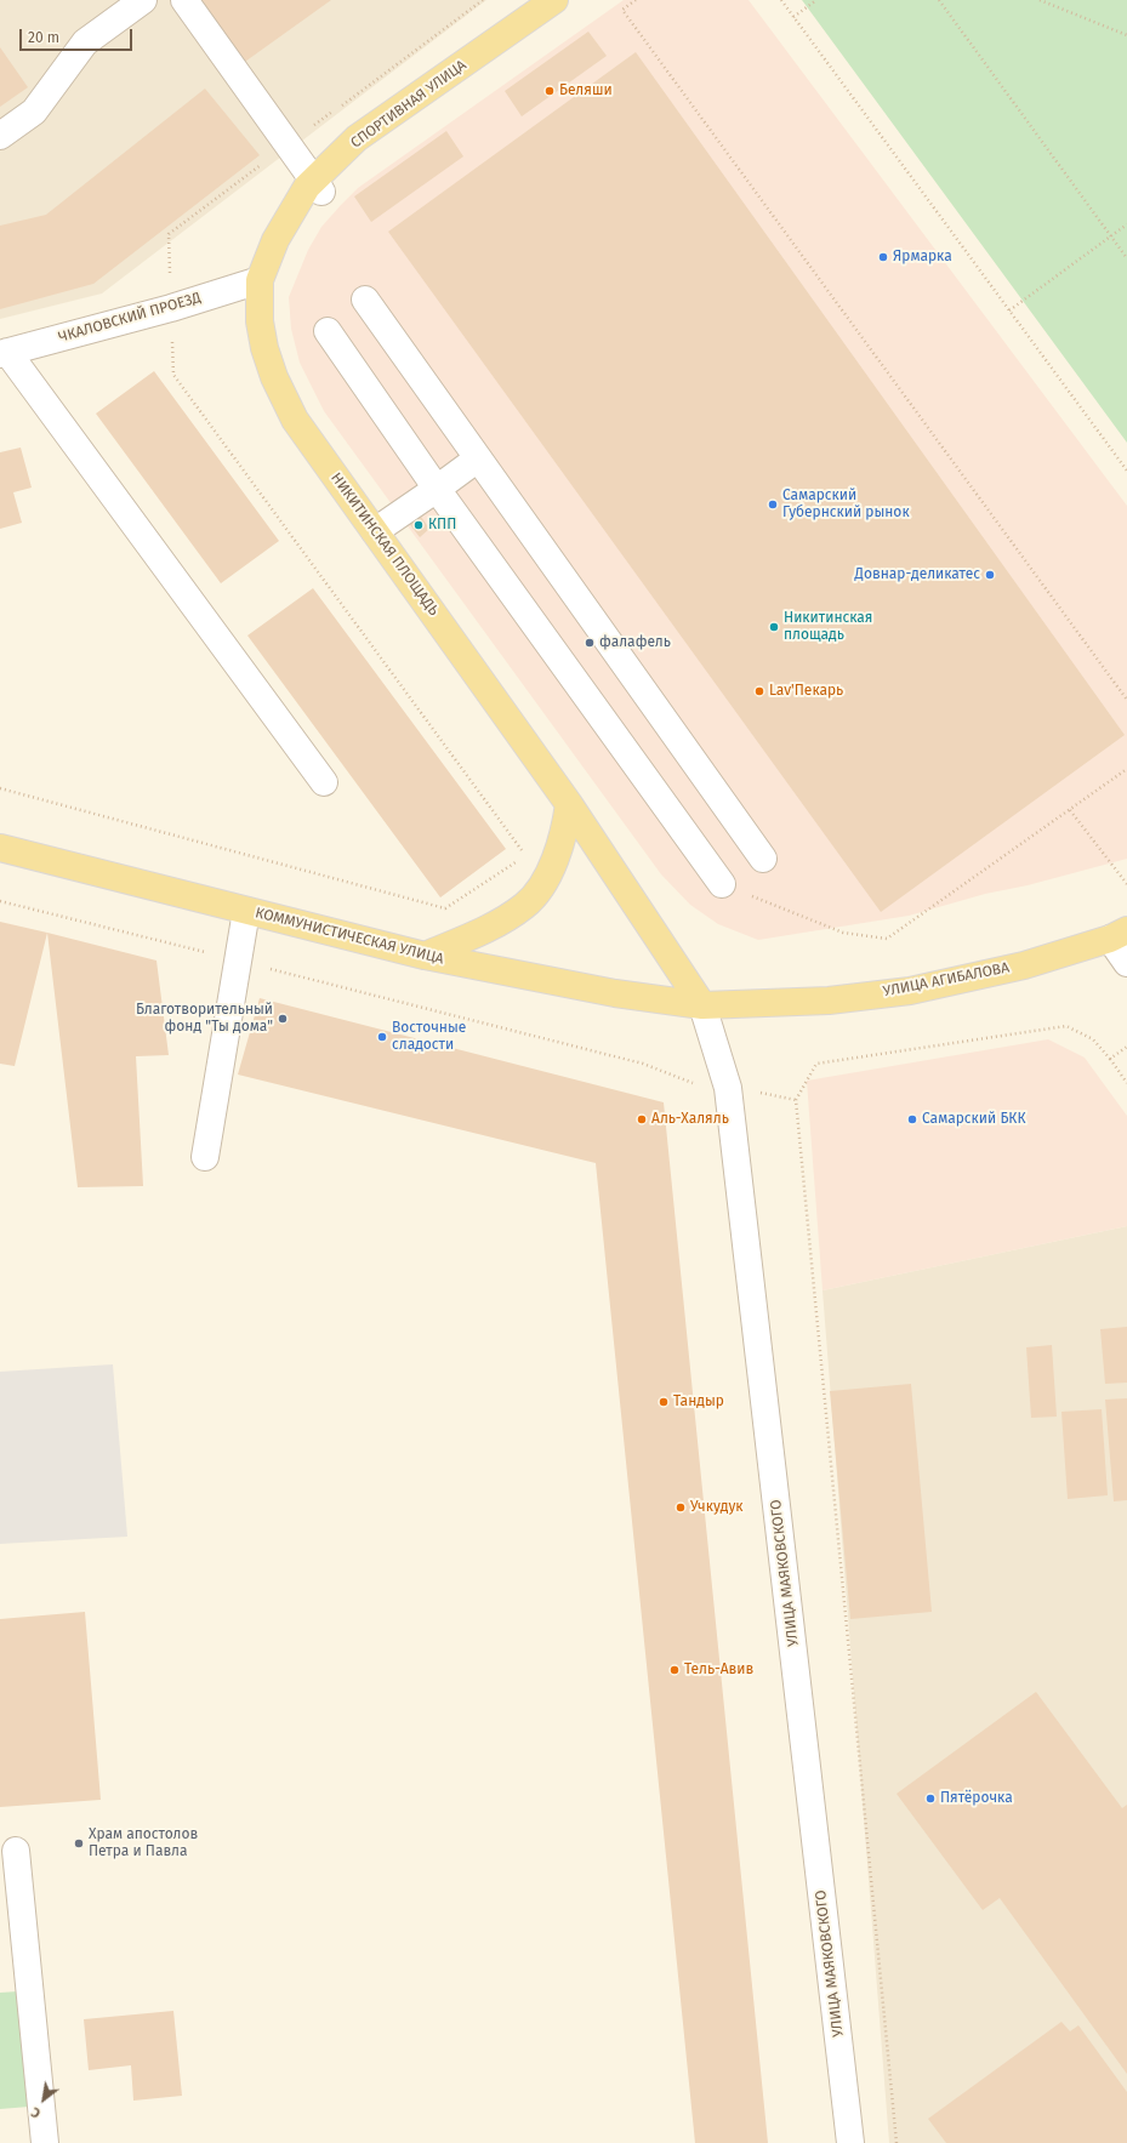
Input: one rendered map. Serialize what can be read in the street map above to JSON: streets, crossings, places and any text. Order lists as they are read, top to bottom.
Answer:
{
  "streets": {
    "main road": [
      "СПОРТИВНАЯ УЛИЦА",
      "НИКИТИНСКАЯ ПЛОЩАДЬ",
      "КОММУНИСТИЧЕСКАЯ УЛИЦА",
      "УЛИЦА АГИБАЛОВА"
    ],
    "street": ["ЧКАЛОВСКИЙ ПРОЕЗД", "УЛИЦА МАЯКОВСКОГО"]
  },
  "crossings": [
    ["СПОРТИВНАЯ УЛИЦА", "ЧКАЛОВСКИЙ ПРОЕЗД"],
    ["СПОРТИВНАЯ УЛИЦА", "НИКИТИНСКАЯ ПЛОЩАДЬ"],
    ["ЧКАЛОВСКИЙ ПРОЕЗД", "НИКИТИНСКАЯ ПЛОЩАДЬ"],
    ["НИКИТИНСКАЯ ПЛОЩАДЬ", "КОММУНИСТИЧЕСКАЯ УЛИЦА"],
    ["НИКИТИНСКАЯ ПЛОЩАДЬ", "УЛИЦА АГИБАЛОВА"],
    ["НИКИТИНСКАЯ ПЛОЩАДЬ", "УЛИЦА МАЯКОВСКОГО"],
    ["КОММУНИСТИЧЕСКАЯ УЛИЦА", "УЛИЦА АГИБАЛОВА"],
    ["КОММУНИСТИЧЕСКАЯ УЛИЦА", "УЛИЦА МАЯКОВСКОГО"],
    ["УЛИЦА АГИБАЛОВА", "УЛИЦА МАЯКОВСКОГО"]
  ],
  "places": [
    "Беляши",
    "Ярмарка",
    "Самарский Губернский рынок",
    "КПП",
    "Довнар-деликатес",
    "Никитинская площадь",
    "фалафель",
    "Lav'Пекарь",
    "Благотворительный фонд \"Ты дома\"",
    "Восточные сладости",
    "Аль-Халяль",
    "Самарский БКК",
    "Тандыр",
    "Учкудук",
    "Тель-Авив",
    "Пятёрочка",
    "Храм апостолов Петра и Павла"
  ],
  "scale_bar": "20 m",
  "north": "bottom left"
}
